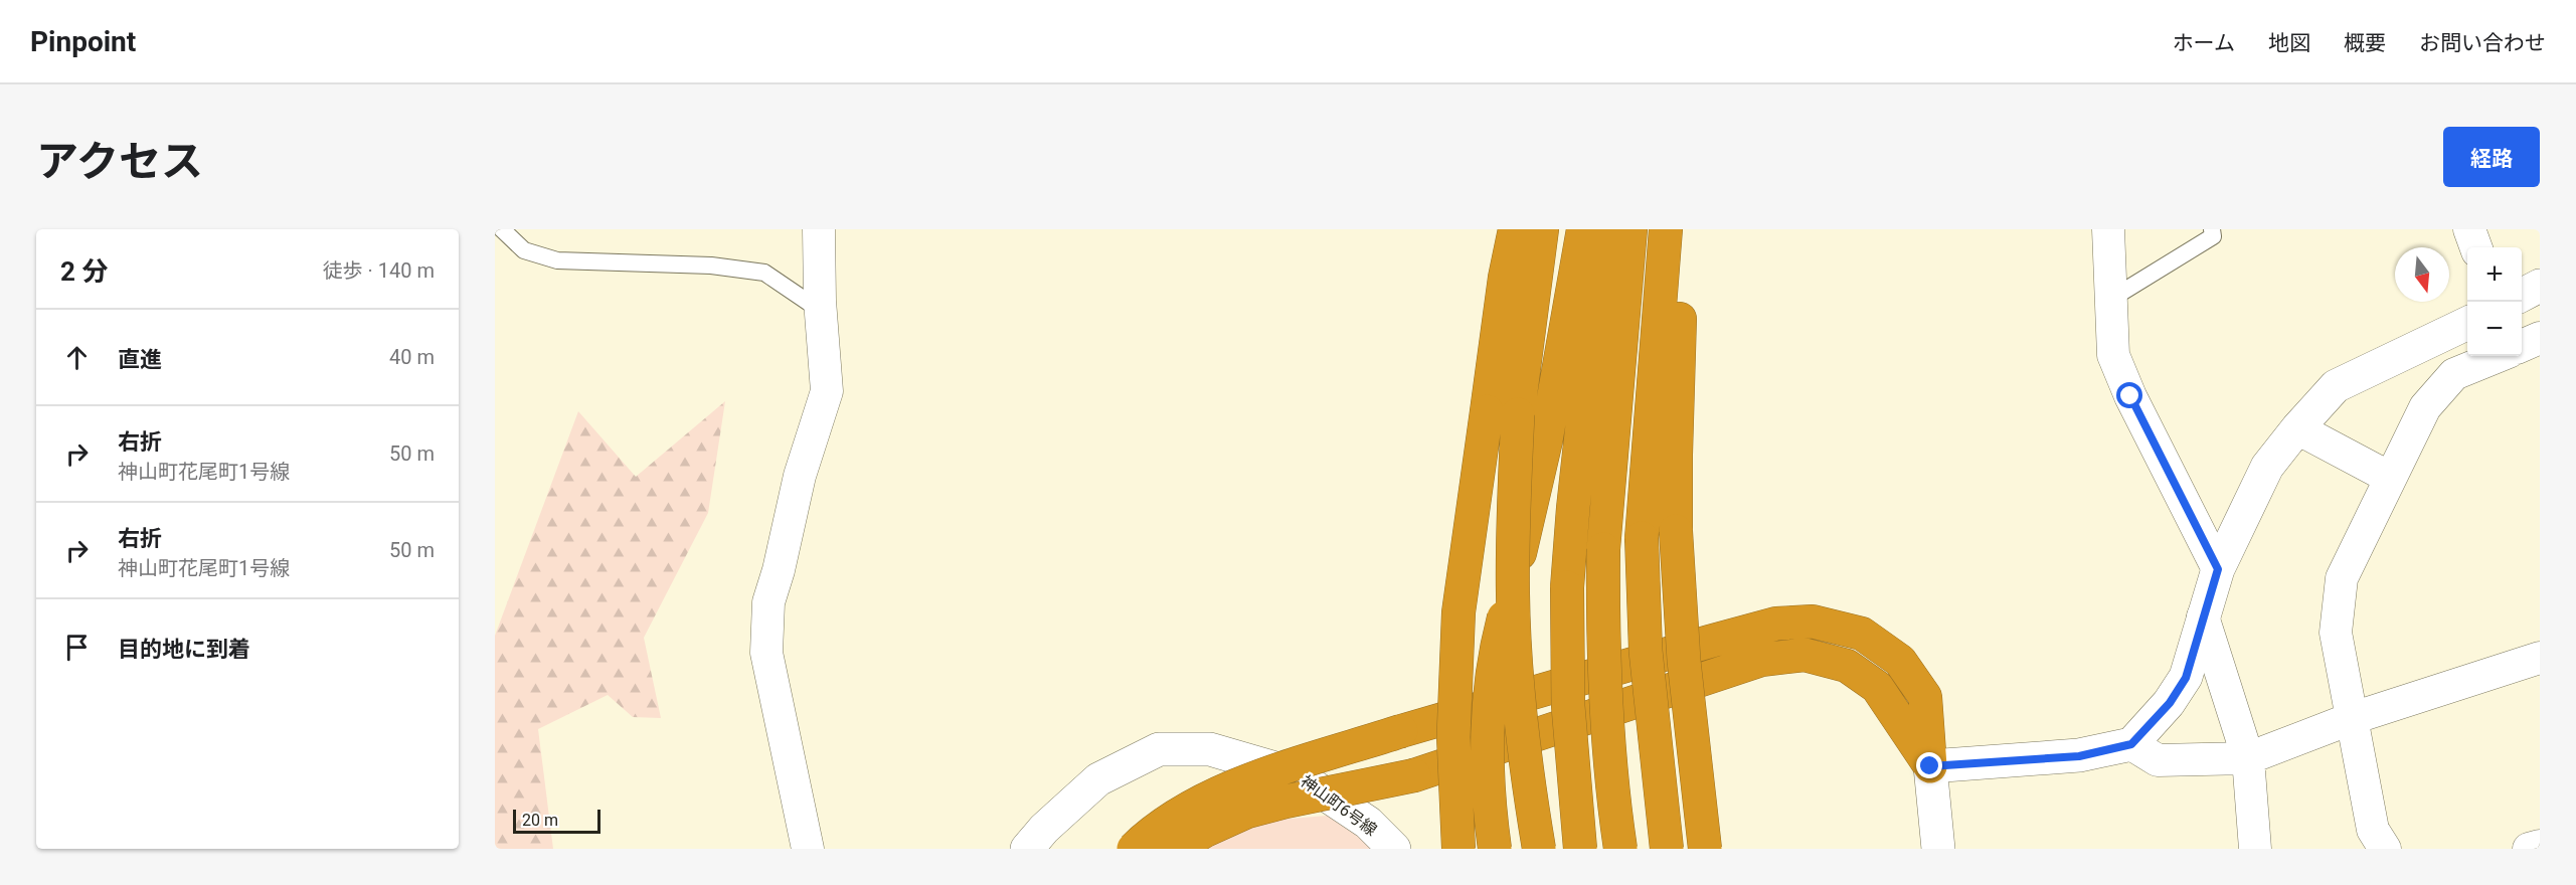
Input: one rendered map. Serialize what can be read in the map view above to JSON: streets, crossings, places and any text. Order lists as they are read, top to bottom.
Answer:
{
  "streets": {
    "street": ["神山町6号線"]
  },
  "scale_bar": "20 m",
  "north": "bottom",
  "page": {
    "header": "Pinpoint",
    "nav": [
      "ホーム",
      "地図",
      "概要",
      "お問い合わせ"
    ],
    "title": "アクセス",
    "buttons": "経路",
    "heading": ["2 分", "徒歩 · 140 m"],
    "map_buttons": ["+", "−"],
    "list": [
      ["直進", "40 m"],
      ["右折", "神山町花尾町1号線", "50 m"],
      ["右折", "神山町花尾町1号線", "50 m"],
      "目的地に到着"
    ],
    "scale": "20 m"
  }
}
